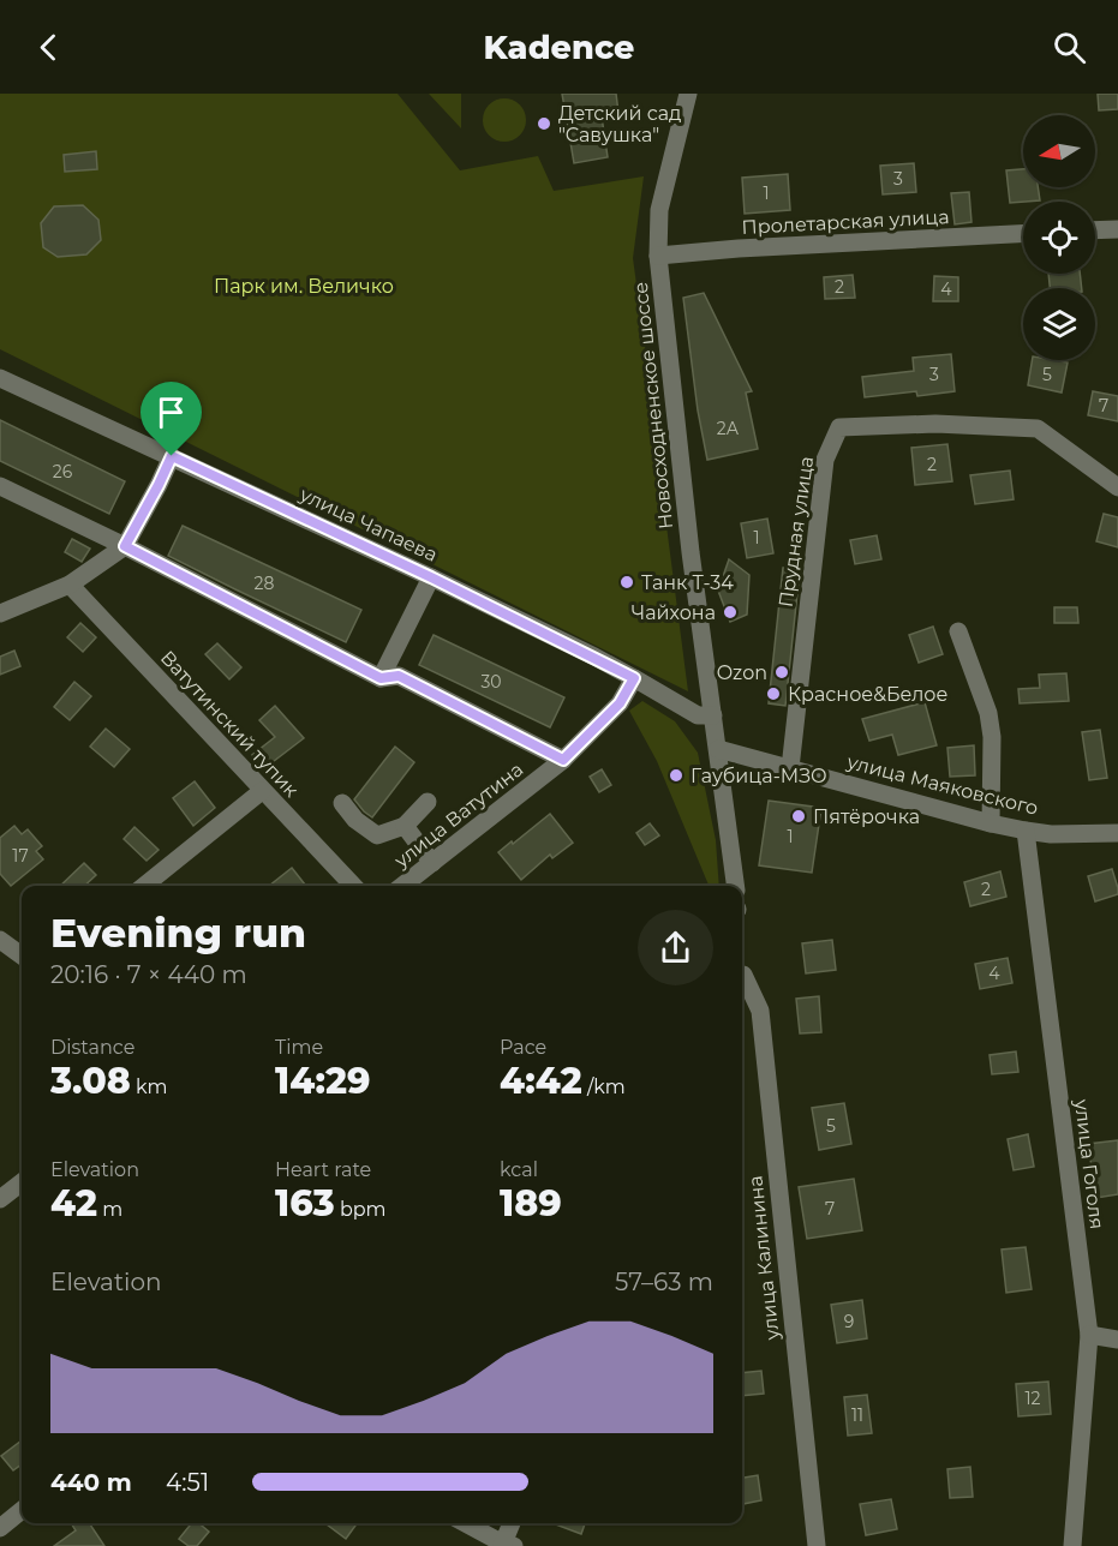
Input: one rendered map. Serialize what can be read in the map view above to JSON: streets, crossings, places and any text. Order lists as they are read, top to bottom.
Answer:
{
  "streets": {
    "street": [
      "Пролетарская улица",
      "Новосходненское шоссе",
      "улица Чапаева",
      "Прудная улица",
      "Ватутинский тупик",
      "улица Маяковского",
      "улица Ватутина",
      "улица Гоголя",
      "улица Калинина"
    ]
  },
  "crossings": [
    ["Пролетарская улица", "Новосходненское шоссе"],
    ["Новосходненское шоссе", "улица Чапаева"],
    ["Новосходненское шоссе", "улица Маяковского"],
    ["улица Чапаева", "улица Ватутина"],
    ["Прудная улица", "улица Маяковского"],
    ["улица Маяковского", "улица Гоголя"]
  ],
  "parks": ["Парк им. Величко"],
  "places": [
    "Детский сад \"Савушка\"",
    "Танк Т-34",
    "Чайхона",
    "Ozon",
    "Красное&Белое",
    "Гаубица-МЗО",
    "Пятёрочка"
  ],
  "house_numbers": [
    "3",
    "1",
    "2",
    "4",
    "3",
    "5",
    "7",
    "2А",
    "2",
    "26",
    "1",
    "28",
    "30",
    "1",
    "17",
    "2",
    "4",
    "5",
    "7",
    "9",
    "12",
    "11"
  ],
  "north": "left",
  "page": {
    "header": "Kadence",
    "heading": ["Evening run", "20:16 · 7 × 440 m"],
    "stats": [
      ["Distance", "3.08 km"],
      ["Time", "14:29"],
      ["Pace", "4:42 /km"],
      ["Elevation", "42 m"],
      ["Heart rate", "163 bpm"],
      ["kcal", "189"]
    ],
    "chart": ["Elevation", "57–63 m"],
    "list": [
      {
        "name": "440 m",
        "note": "4:51"
      }
    ]
  }
}
